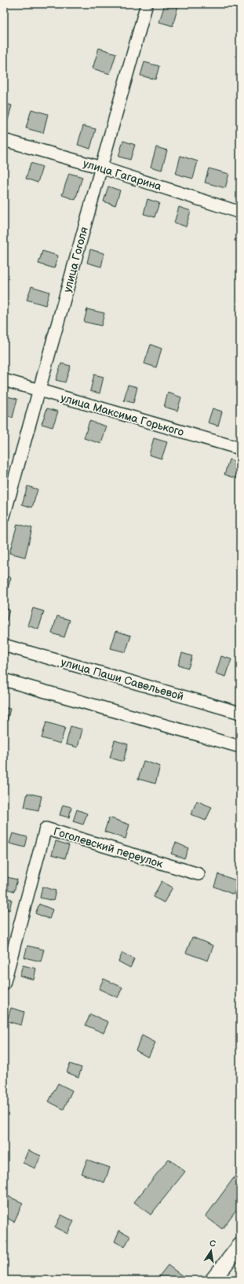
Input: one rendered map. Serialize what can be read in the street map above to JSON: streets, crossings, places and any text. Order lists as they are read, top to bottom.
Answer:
{
  "streets": {
    "street": [
      "улица Гагарина",
      "улица Гоголя",
      "улица Максима Горького",
      "улица Паши Савельевой",
      "Гоголевский переулок"
    ]
  },
  "crossings": [
    ["улица Гагарина", "улица Гоголя"],
    ["улица Гоголя", "улица Максима Горького"]
  ],
  "north": "top"
}
